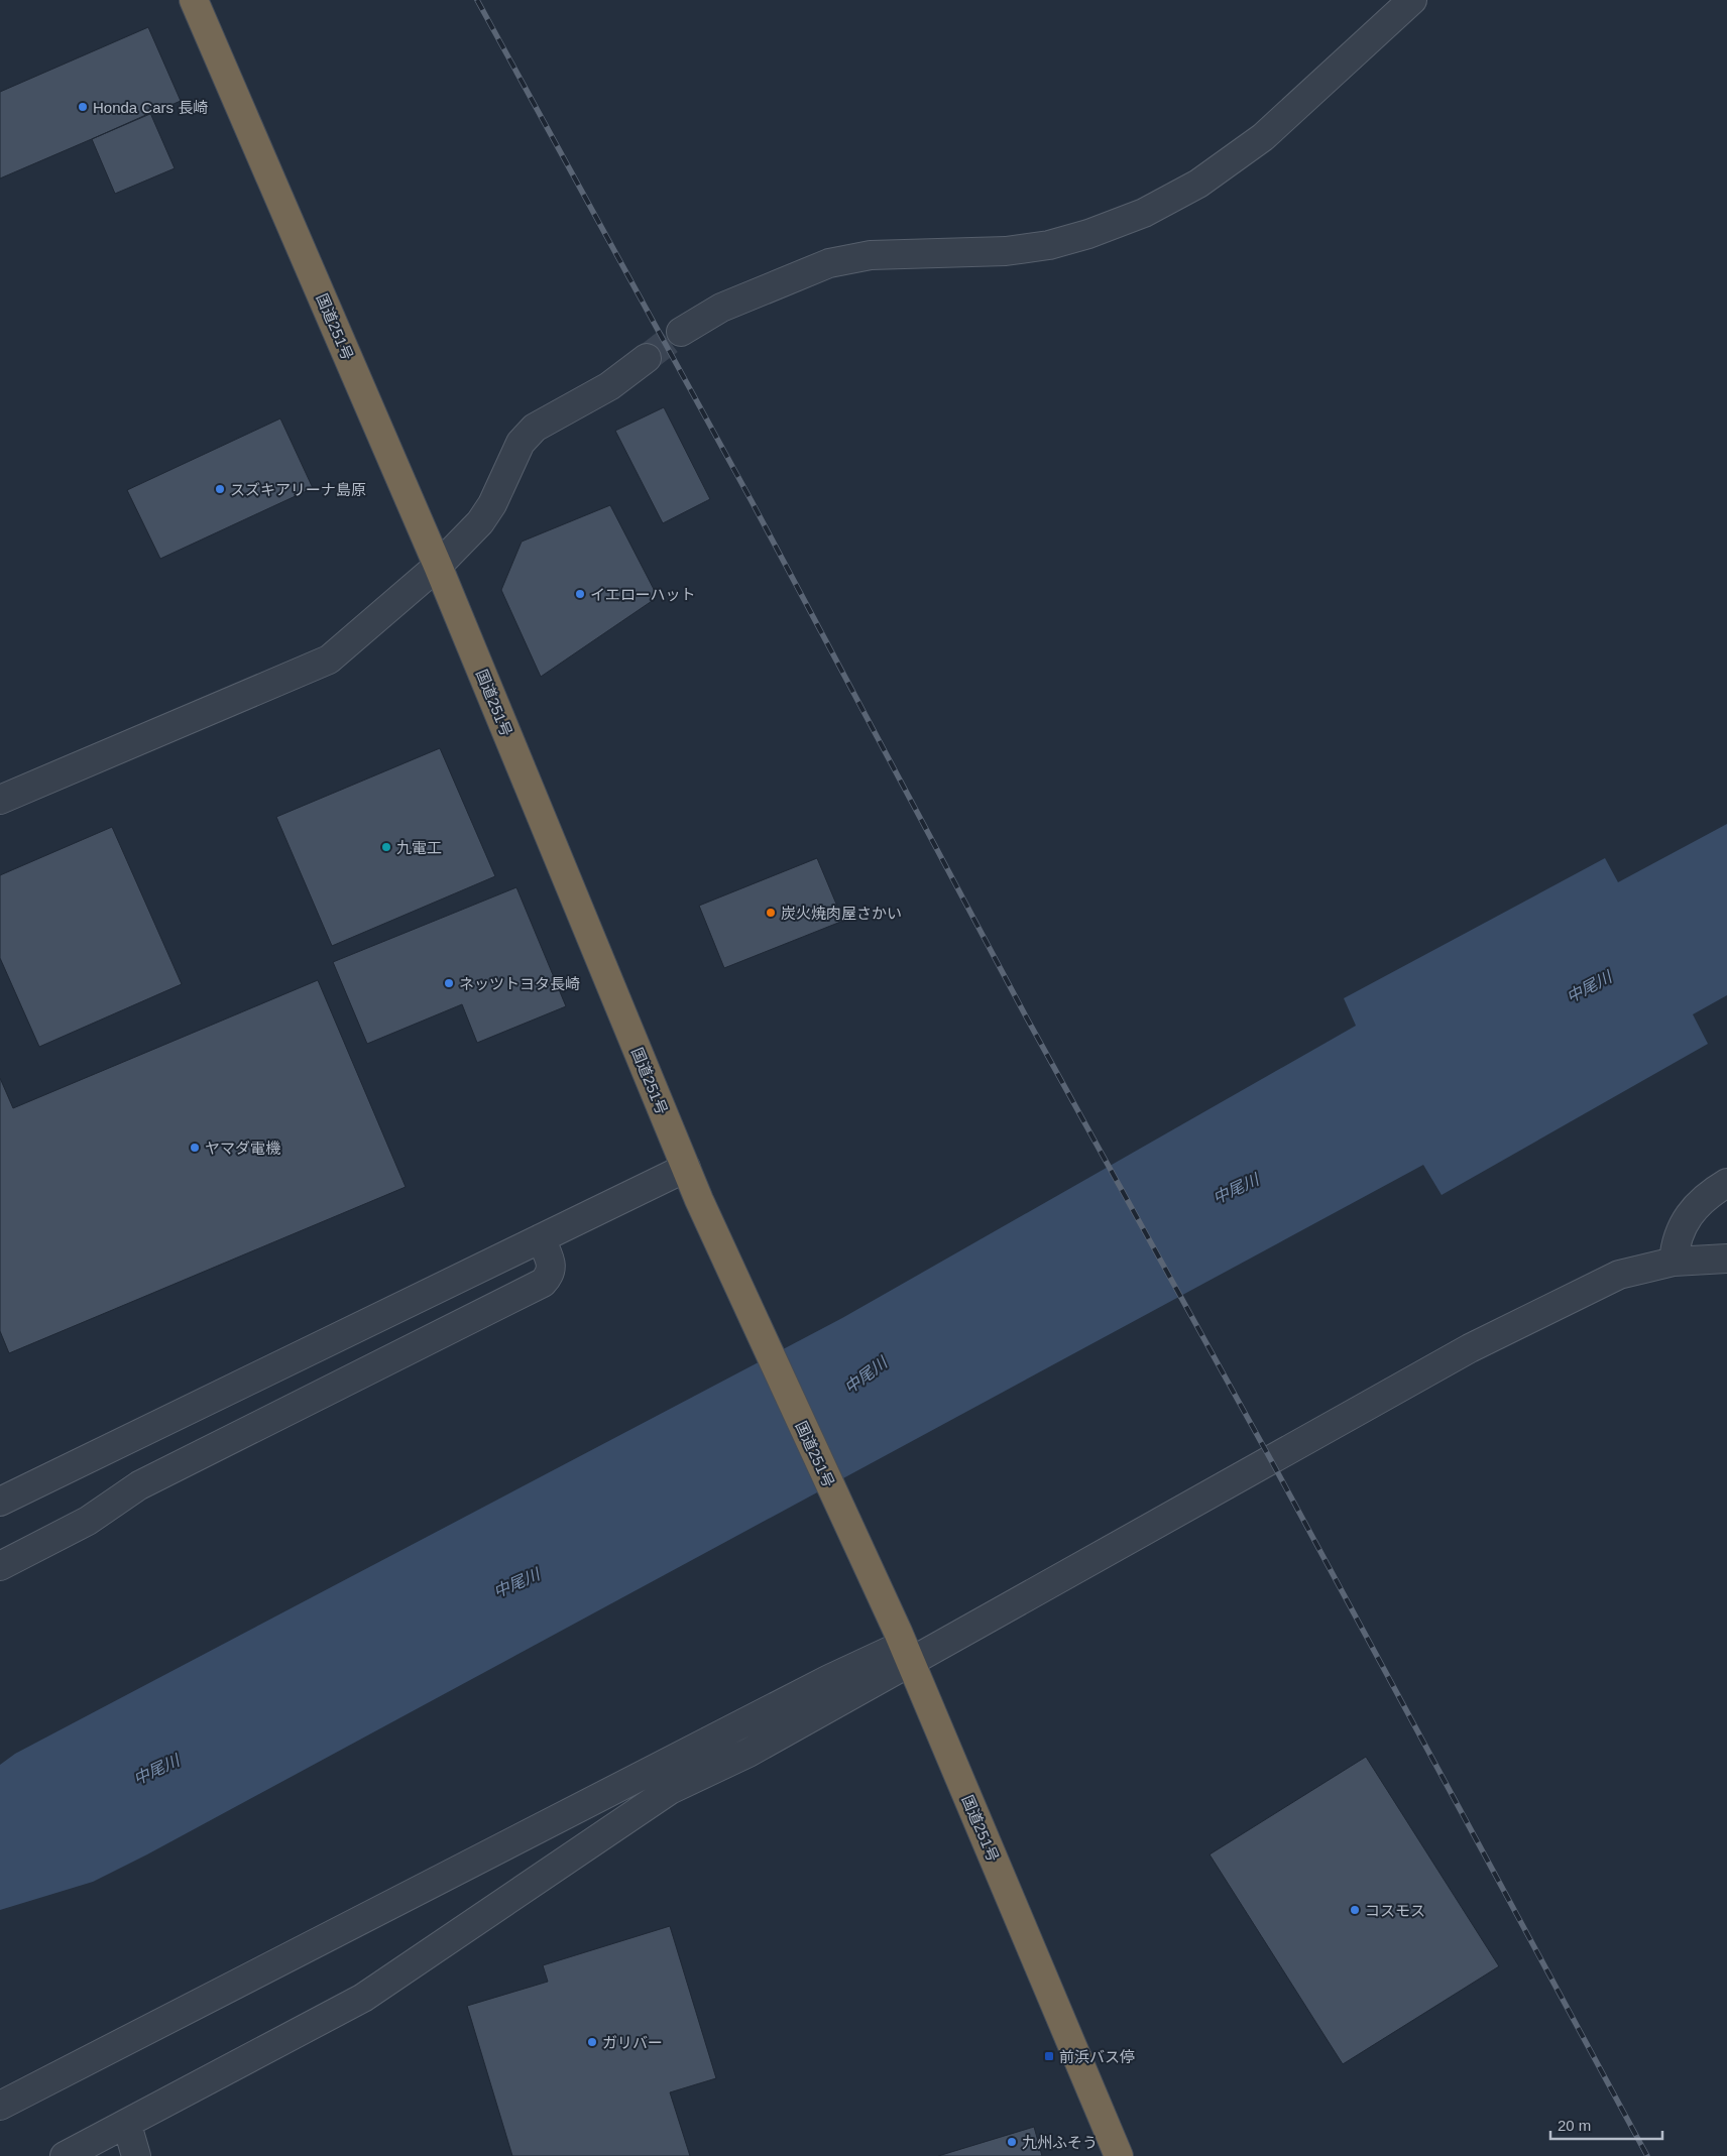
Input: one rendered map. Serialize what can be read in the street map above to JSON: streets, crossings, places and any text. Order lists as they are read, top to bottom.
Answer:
{
  "streets": {
    "highway": ["国道251号"]
  },
  "water": ["中尾川"],
  "places": {
    "other": [
      "Honda Cars 長崎",
      "スズキアリーナ島原",
      "イエローハット",
      "九電工",
      "炭火焼肉屋さかい",
      "ネッツトヨタ長崎",
      "ヤマダ電機",
      "コスモス",
      "ガリバー",
      "九州ふそう"
    ],
    "transit": ["前浜バス停"]
  },
  "scale_bar": "20 m"
}
